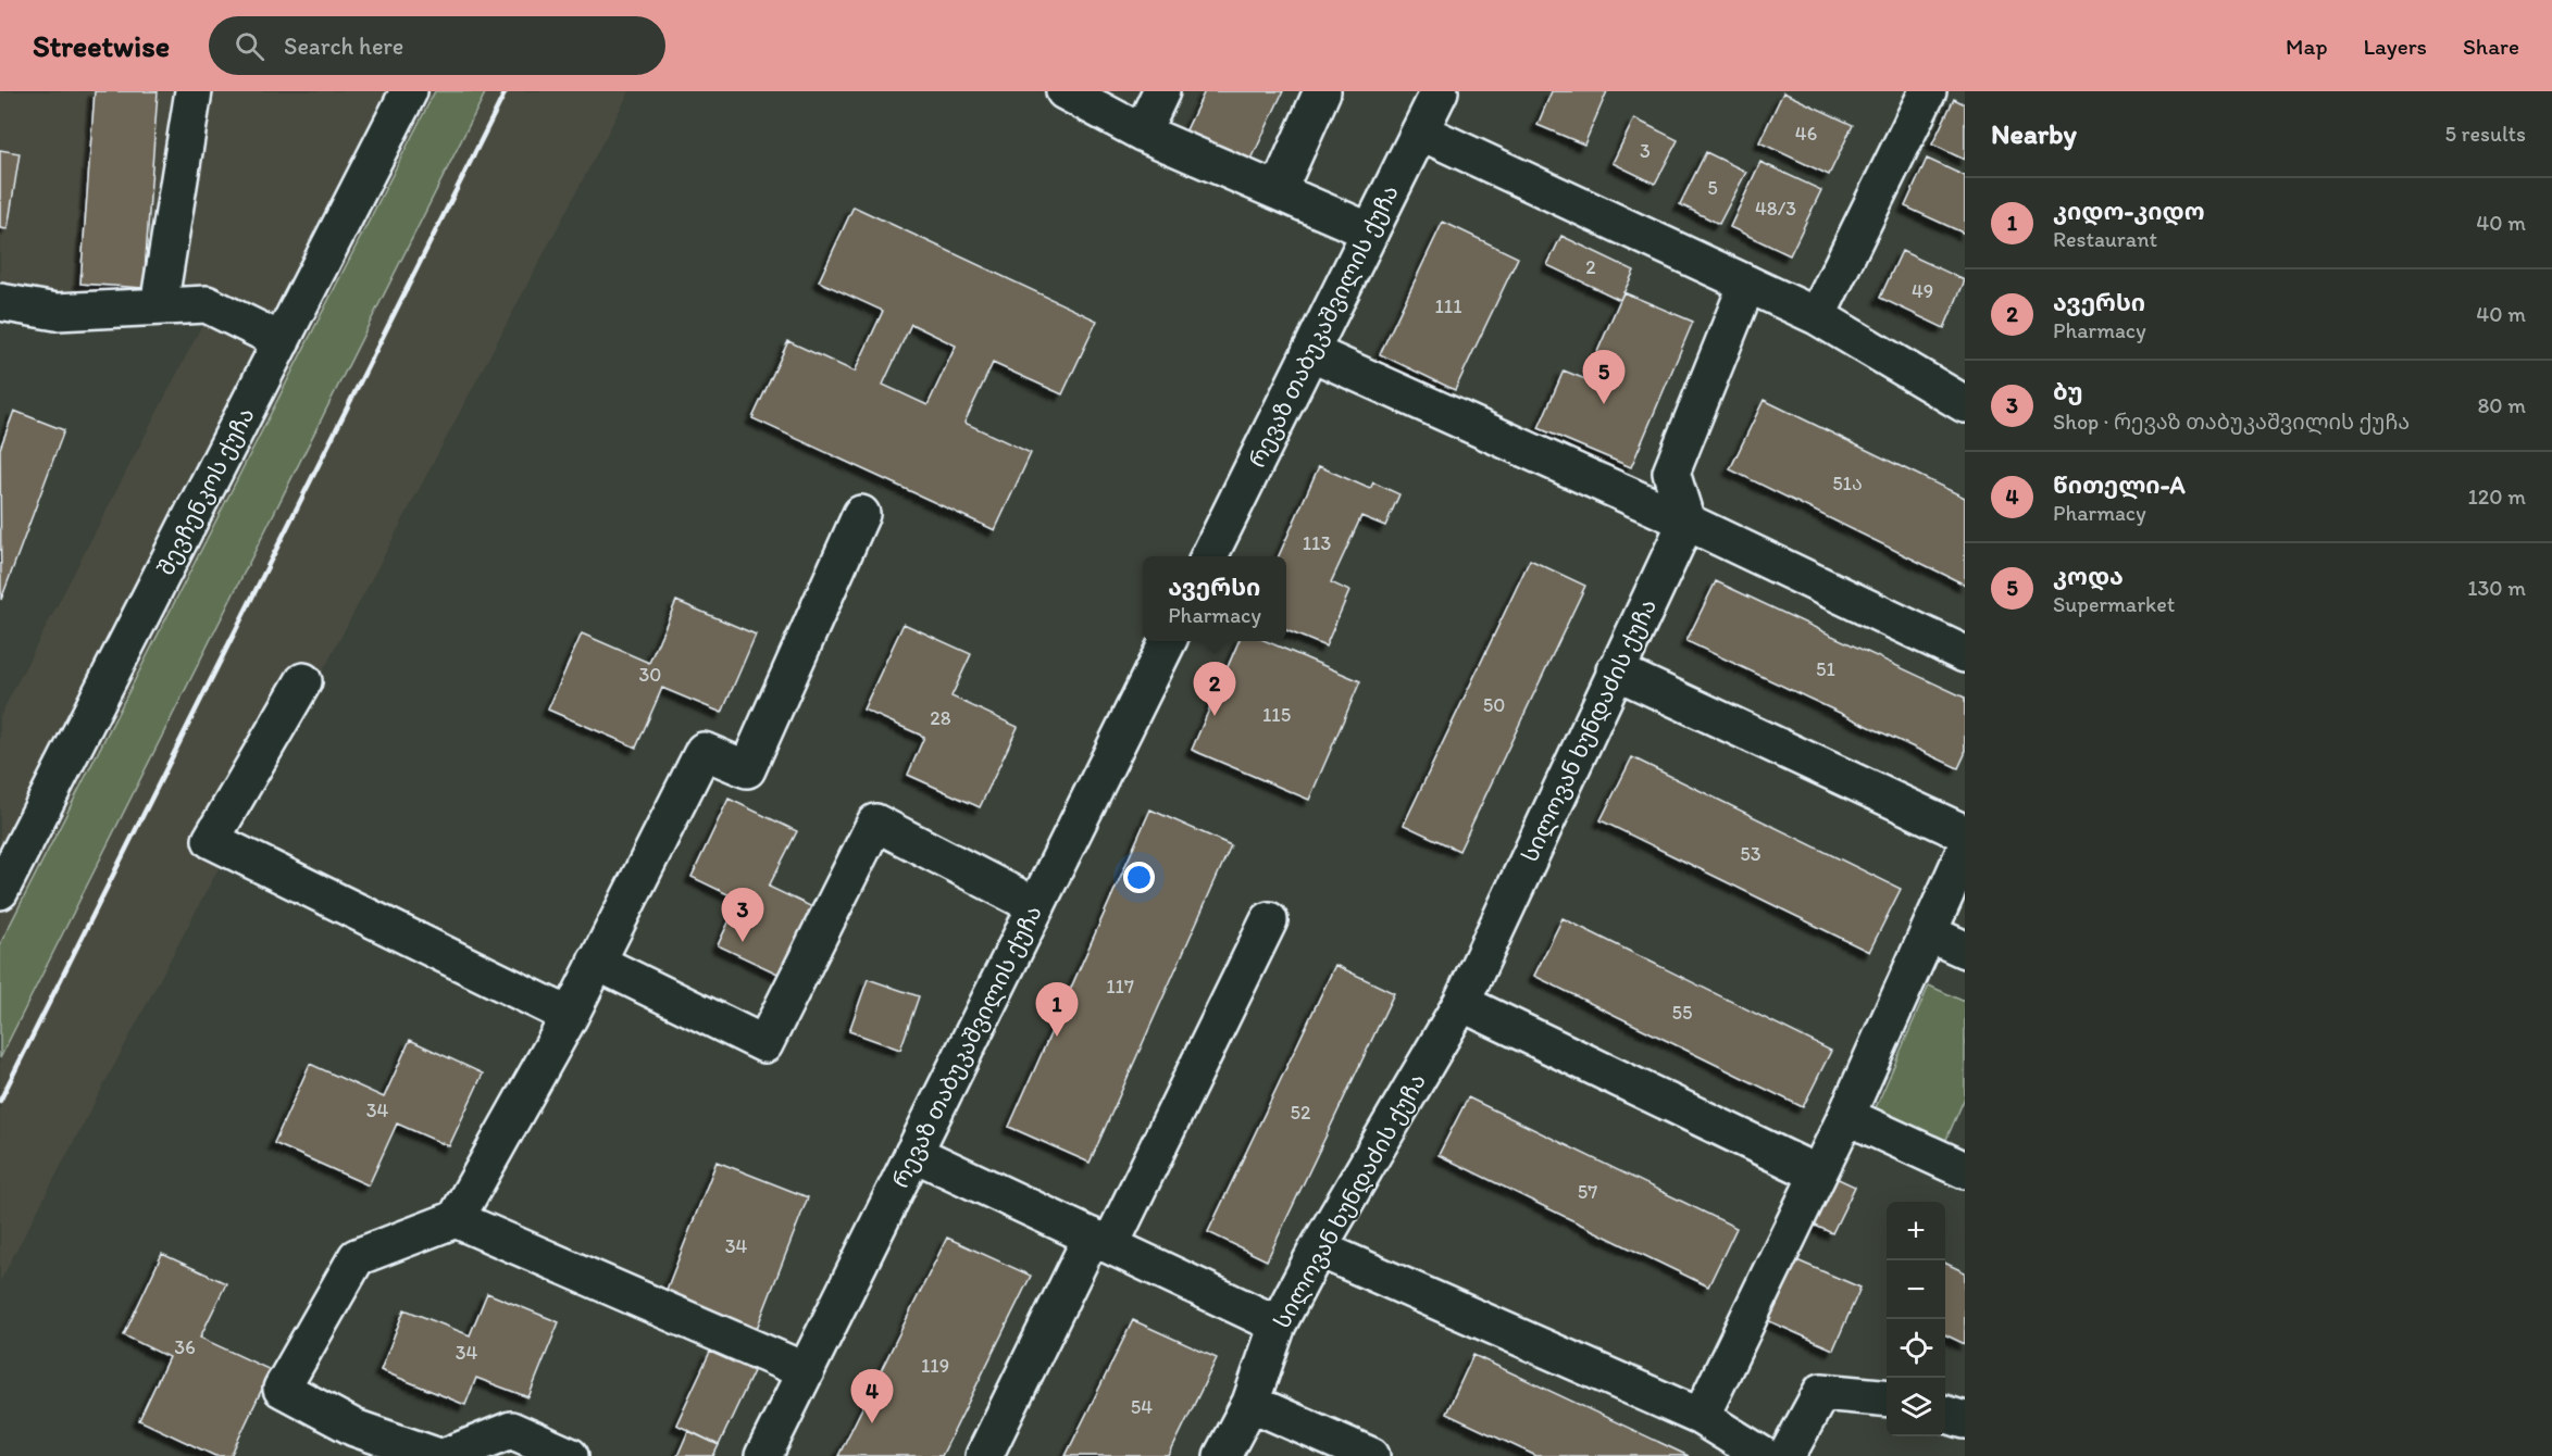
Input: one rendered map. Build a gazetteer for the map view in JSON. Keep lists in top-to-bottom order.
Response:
{
  "streets": {
    "street": ["რევაზ თაბუკაშვილის ქუჩა", "შევჩენკოს ქუჩა", "სილოვან ხუნდაძის ქუჩა"]
  },
  "house_numbers": [
    "46",
    "3",
    "5",
    "48/3",
    "2",
    "49",
    "111",
    "51ა",
    "113",
    "51",
    "30",
    "50",
    "115",
    "28",
    "53",
    "117",
    "55",
    "34",
    "52",
    "57",
    "34",
    "36",
    "34",
    "119",
    "54"
  ],
  "page": {
    "header": "Streetwise",
    "search": "Search here",
    "nav": ["Map", "Layers", "Share"],
    "heading": ["Nearby", "5 results"],
    "list": [
      {
        "mark": "1",
        "name": "კიდო-კიდო",
        "note": "Restaurant",
        "value": "40 m"
      },
      {
        "mark": "2",
        "name": "ავერსი",
        "note": "Pharmacy",
        "value": "40 m"
      },
      {
        "mark": "3",
        "name": "ბუ",
        "note": "Shop · რევაზ თაბუკაშვილის ქუჩა",
        "value": "80 m"
      },
      {
        "mark": "4",
        "name": "წითელი-A",
        "note": "Pharmacy",
        "value": "120 m"
      },
      {
        "mark": "5",
        "name": "კოდა",
        "note": "Supermarket",
        "value": "130 m"
      }
    ],
    "pins": [
      "5",
      "2",
      "3",
      "1",
      "4"
    ],
    "popup": ["ავერსი", "Pharmacy"],
    "map_buttons": ["+", "−"]
  }
}
